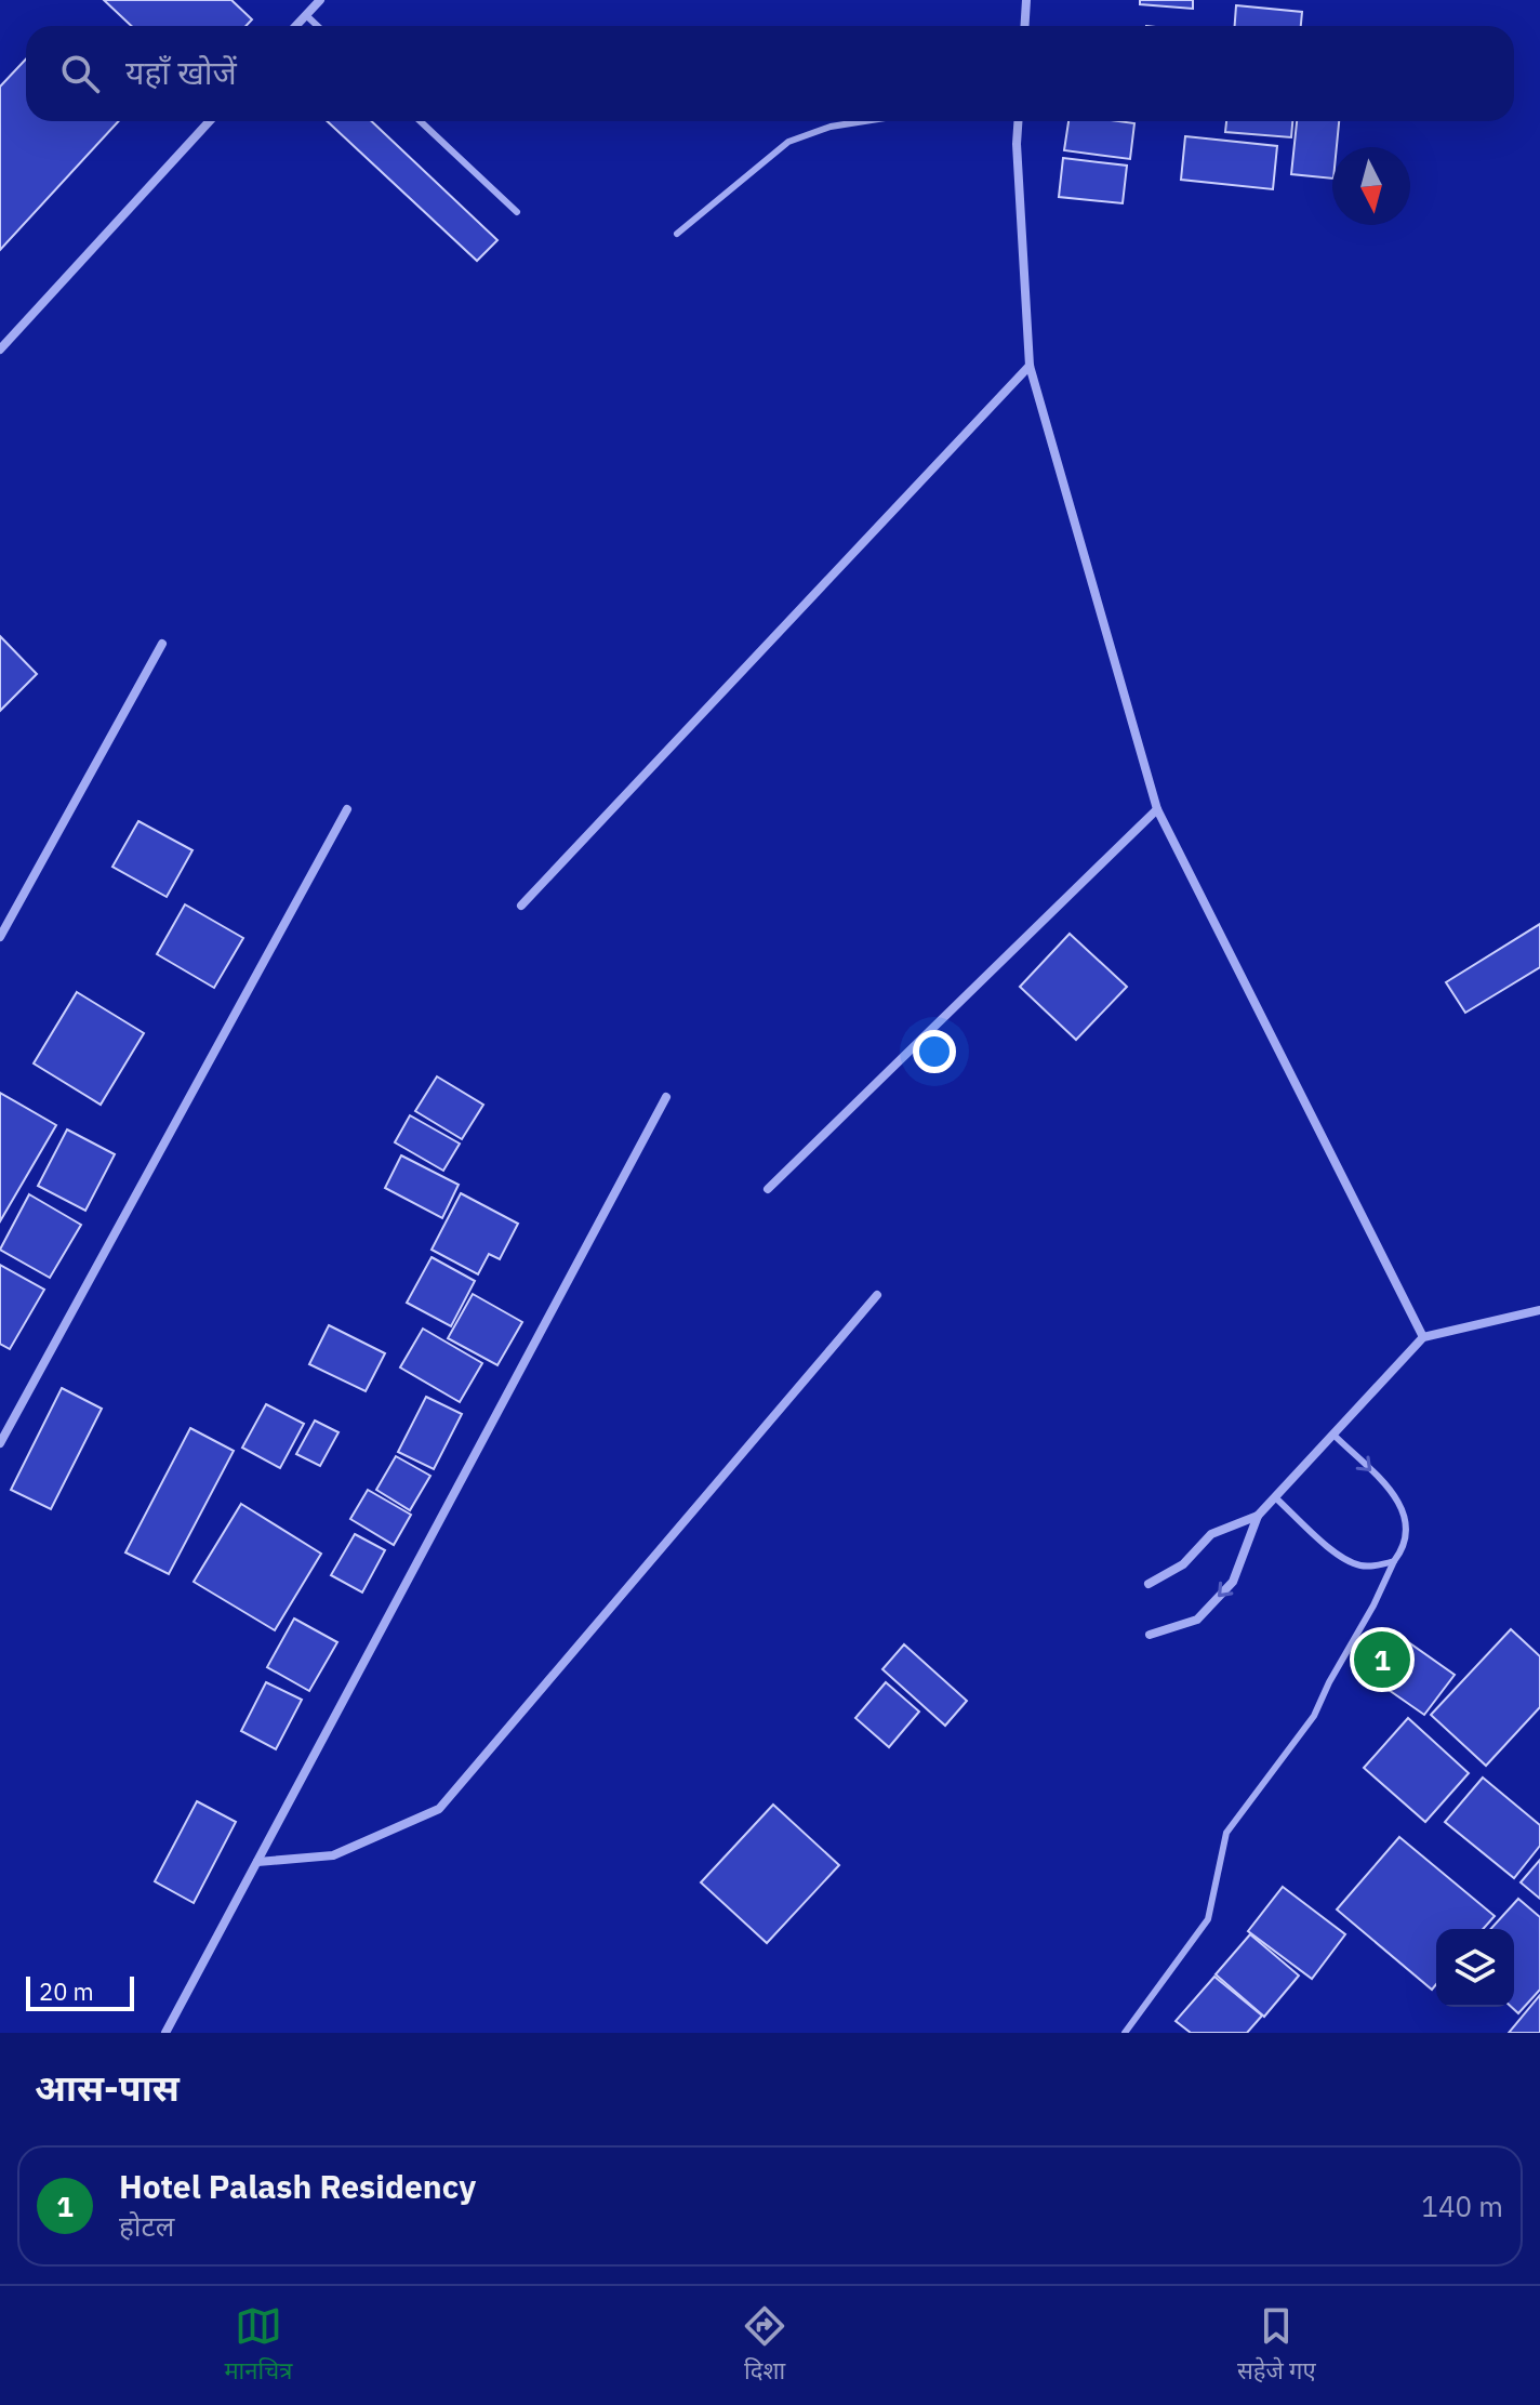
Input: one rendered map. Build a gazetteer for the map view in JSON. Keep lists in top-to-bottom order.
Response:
{
  "scale_bar": "20 m",
  "north": "bottom",
  "page": {
    "search": "यहाँ खोजें",
    "pins": "1",
    "scale": "20 m",
    "heading": "आस-पास",
    "list": [
      {
        "mark": "1",
        "name": "Hotel Palash Residency",
        "note": "होटल",
        "value": "140 m"
      }
    ],
    "nav": ["मानचित्र", "दिशा", "सहेजे गए"]
  }
}
